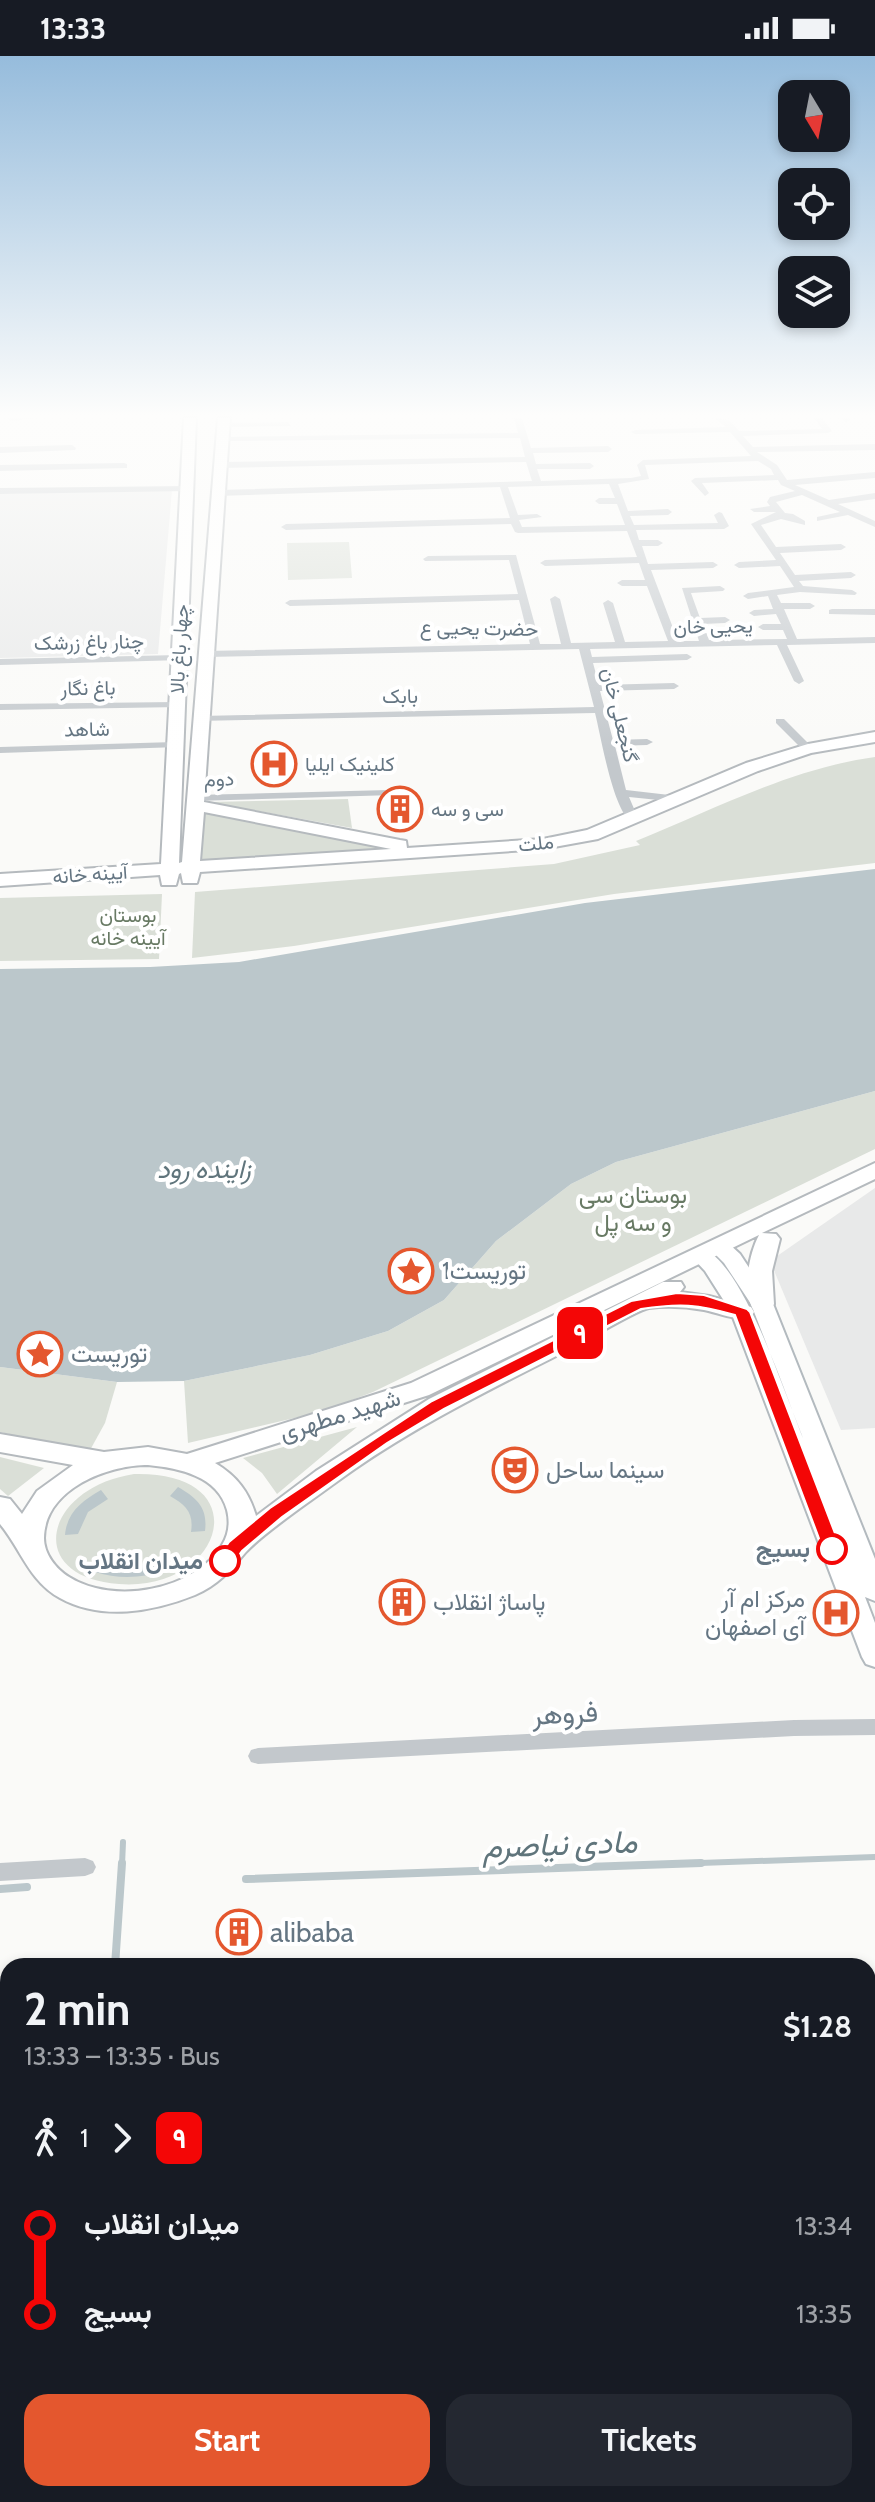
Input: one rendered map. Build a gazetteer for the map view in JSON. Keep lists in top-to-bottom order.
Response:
{
  "streets": {
    "main road": [
      "چهار باغ بالا",
      "ملت",
      "آیینه خانه",
      "شهید مطهری"
    ],
    "street": [
      "یحیی خان",
      "حضرت یحیی ع",
      "چنار باغ زرشک",
      "باغ نگار",
      "بابک",
      "گنجعلی خان",
      "شاهد",
      "دوم",
      "فروهر"
    ]
  },
  "crossings": [
    ["یحیی خان", "حضرت یحیی ع"],
    ["یحیی خان", "گنجعلی خان"],
    ["حضرت یحیی ع", "چهار باغ بالا"],
    ["چنار باغ زرشک", "چهار باغ بالا"],
    ["چهار باغ بالا", "باغ نگار"],
    ["چهار باغ بالا", "بابک"],
    ["چهار باغ بالا", "شاهد"],
    ["چهار باغ بالا", "دوم"],
    ["چهار باغ بالا", "ملت"],
    ["چهار باغ بالا", "آیینه خانه"],
    ["بابک", "گنجعلی خان"],
    ["گنجعلی خان", "ملت"],
    ["ملت", "آیینه خانه"]
  ],
  "water": ["زاینده رود", "مادی نیاصرم"],
  "parks": ["بوستان آیینه خانه", "بوستان سی و سه پل"],
  "places": {
    "hospital": ["کلینیک ایلیا", "مرکز ام آر آی اصفهان"],
    "building": ["سی و سه", "پاساژ انقلاب", "alibaba"],
    "place": ["توریست1", "توریست"],
    "theatre": ["سینما ساحل"],
    "other": ["بسیج", "میدان انقلاب"]
  },
  "lines": ["bus line ۹"],
  "north": "bottom",
  "page": {
    "status": "13:33",
    "on_map": "۹",
    "heading": ["2 min", "13:33 – 13:35 · Bus", "$1.28"],
    "legs": ["1", "۹"],
    "list": [
      {
        "name": "میدان انقلاب",
        "value": "13:34"
      },
      {
        "name": "بسیج",
        "value": "13:35"
      }
    ],
    "buttons": ["Start", "Tickets"]
  }
}
